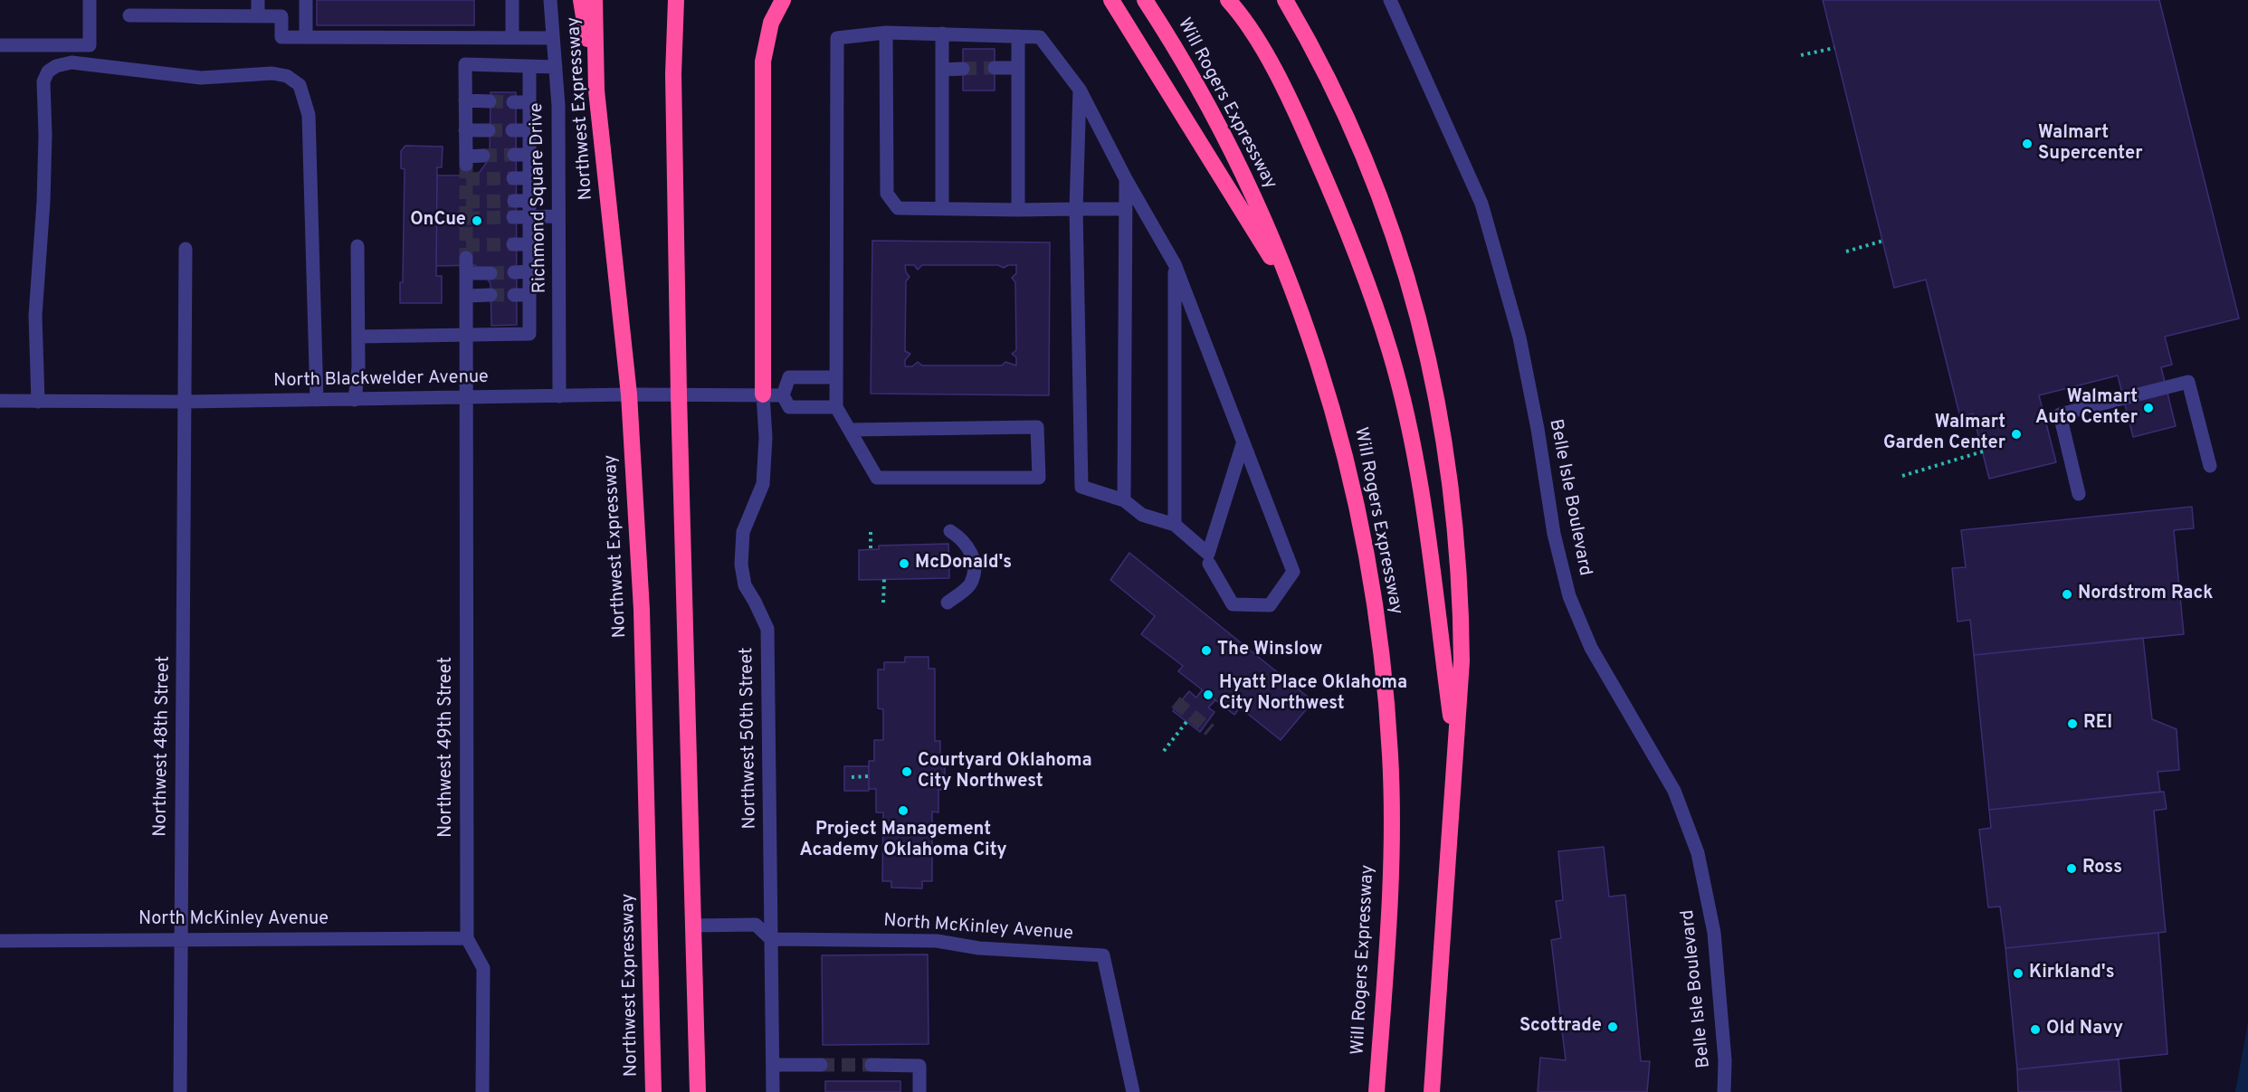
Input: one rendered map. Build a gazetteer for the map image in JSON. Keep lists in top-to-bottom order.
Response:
{
  "streets": {
    "highway": ["Will Rogers Expressway", "Northwest Expressway"],
    "street": [
      "Richmond Square Drive",
      "North Blackwelder Avenue",
      "Belle Isle Boulevard",
      "Northwest 50th Street",
      "Northwest 48th Street",
      "Northwest 49th Street",
      "North McKinley Avenue"
    ]
  },
  "crossings": [
    ["Northwest Expressway", "North Blackwelder Avenue"],
    ["Richmond Square Drive", "North Blackwelder Avenue"],
    ["North Blackwelder Avenue", "Northwest 50th Street"],
    ["North Blackwelder Avenue", "Northwest 48th Street"],
    ["North Blackwelder Avenue", "Northwest 49th Street"],
    ["Northwest 50th Street", "North McKinley Avenue"],
    ["Northwest 48th Street", "North McKinley Avenue"],
    ["Northwest 49th Street", "North McKinley Avenue"]
  ],
  "places": [
    "Walmart Supercenter",
    "OnCue",
    "Walmart Auto Center",
    "Walmart Garden Center",
    "McDonald's",
    "Nordstrom Rack",
    "The Winslow",
    "Hyatt Place Oklahoma City Northwest",
    "REI",
    "Courtyard Oklahoma City Northwest",
    "Project Management Academy Oklahoma City",
    "Ross",
    "Kirkland's",
    "Scottrade",
    "Old Navy"
  ]
}
